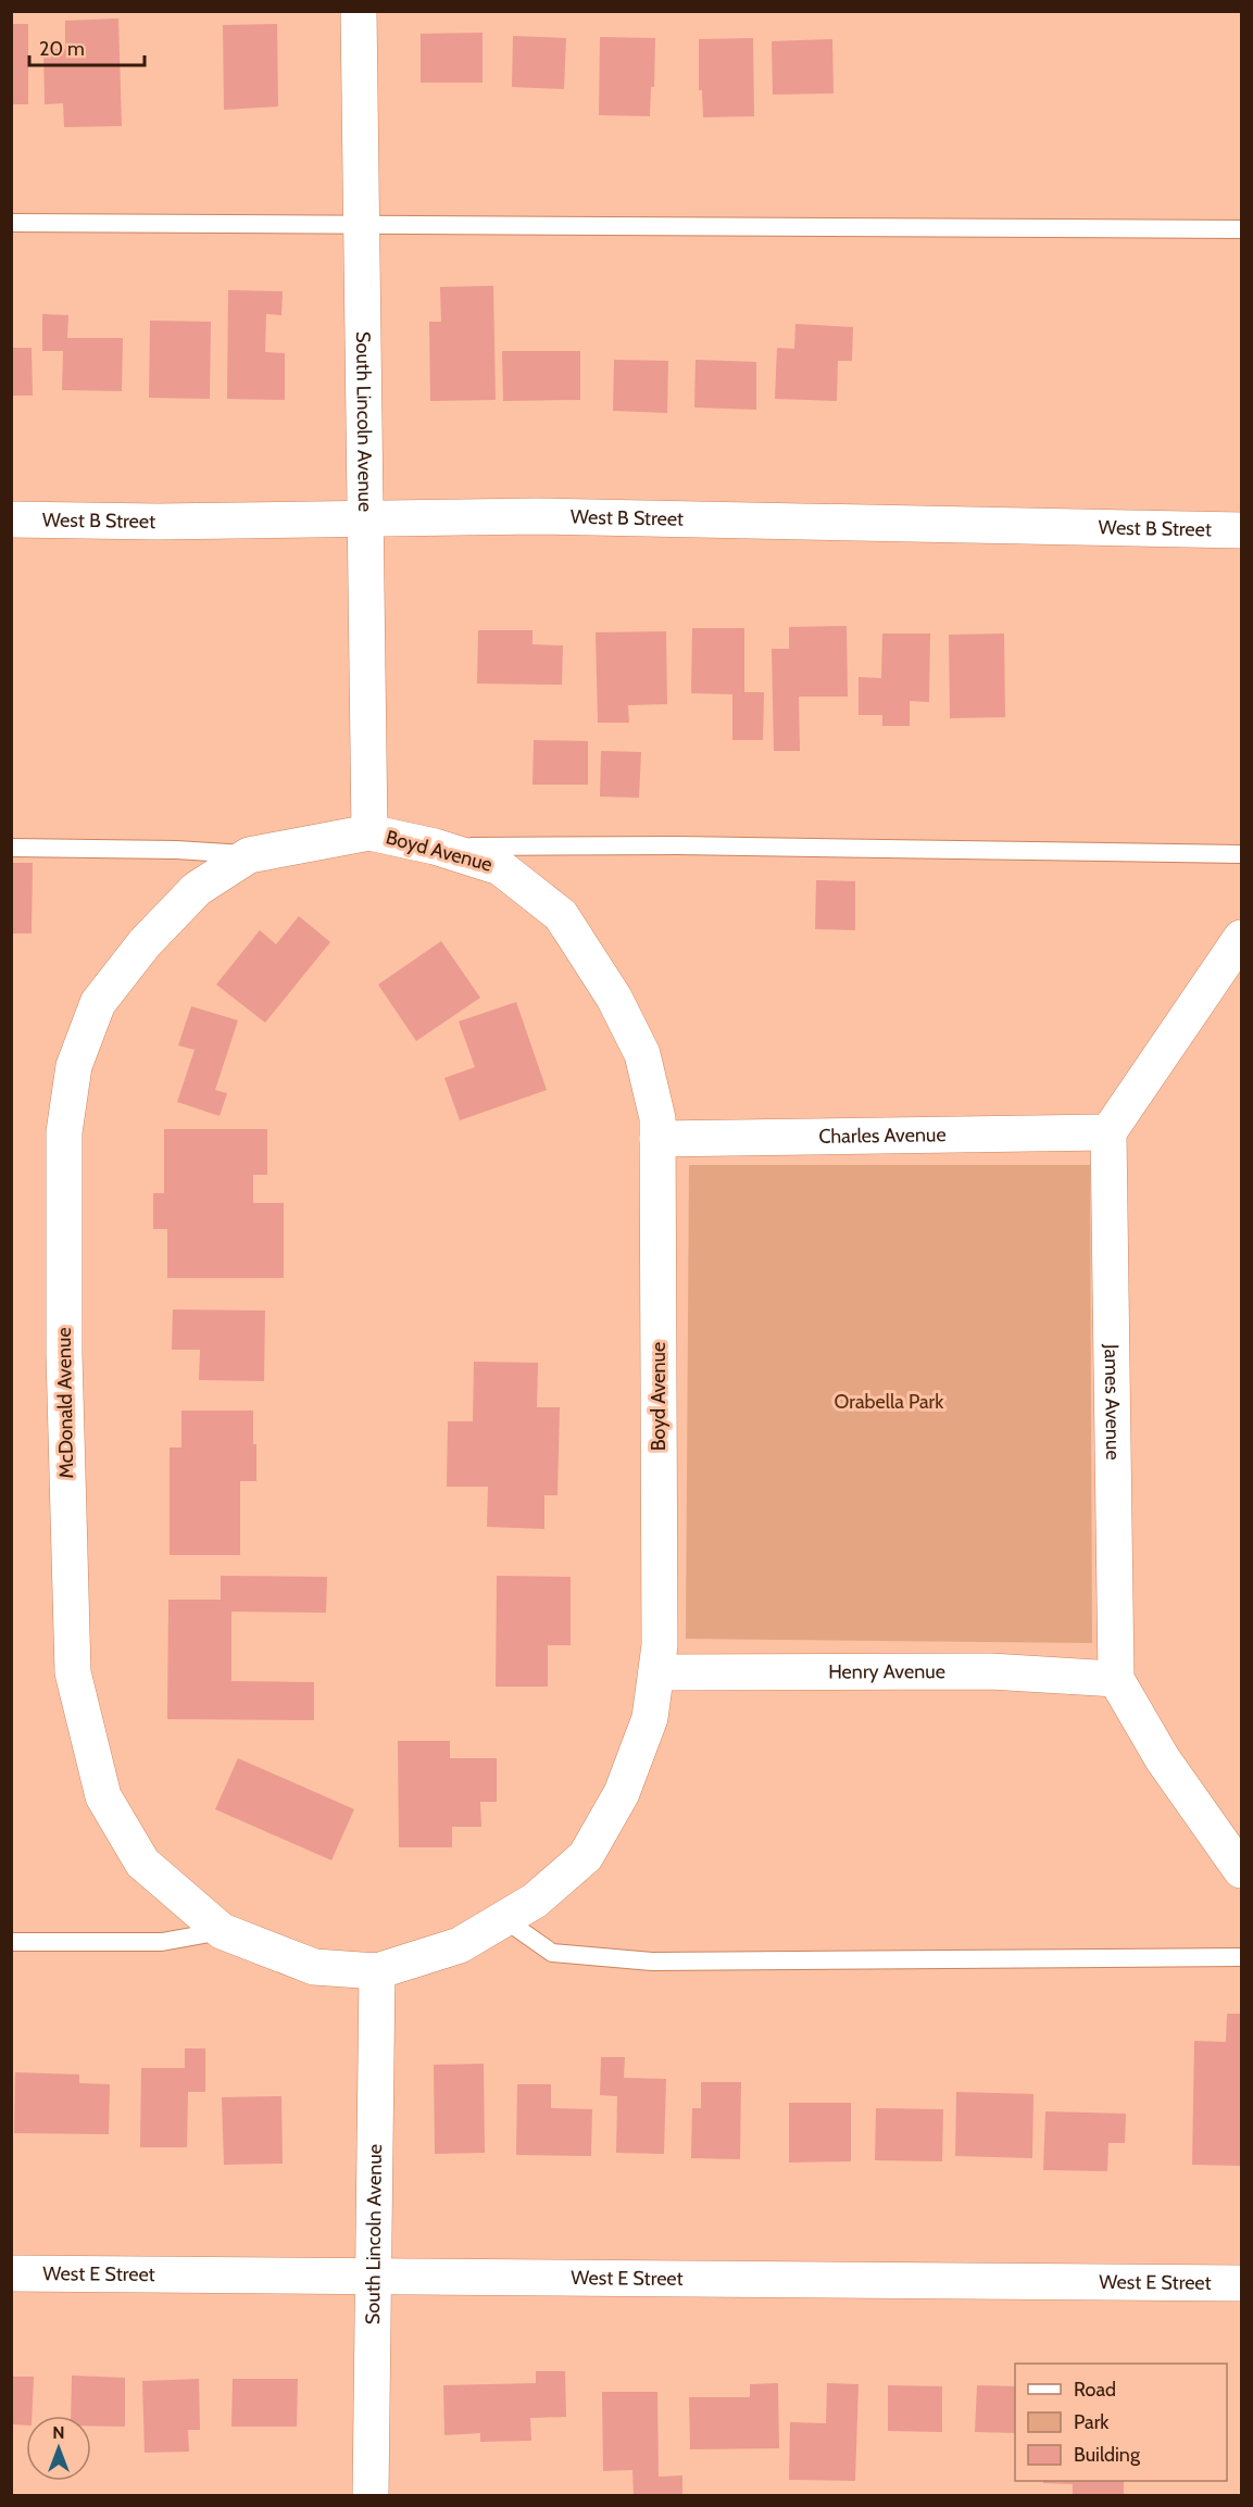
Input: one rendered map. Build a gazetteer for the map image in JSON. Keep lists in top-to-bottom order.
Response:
{
  "streets": {
    "street": [
      "South Lincoln Avenue",
      "West B Street",
      "Boyd Avenue",
      "Charles Avenue",
      "James Avenue",
      "McDonald Avenue",
      "Henry Avenue",
      "West E Street"
    ]
  },
  "crossings": [
    ["South Lincoln Avenue", "West B Street"],
    ["South Lincoln Avenue", "Boyd Avenue"],
    ["South Lincoln Avenue", "McDonald Avenue"],
    ["South Lincoln Avenue", "West E Street"],
    ["Boyd Avenue", "Charles Avenue"],
    ["Boyd Avenue", "McDonald Avenue"],
    ["Boyd Avenue", "Henry Avenue"],
    ["Charles Avenue", "James Avenue"],
    ["James Avenue", "Henry Avenue"]
  ],
  "parks": ["Orabella Park"],
  "legend": ["Road", "Park", "Building"],
  "scale_bar": "20 m",
  "north": "top"
}
